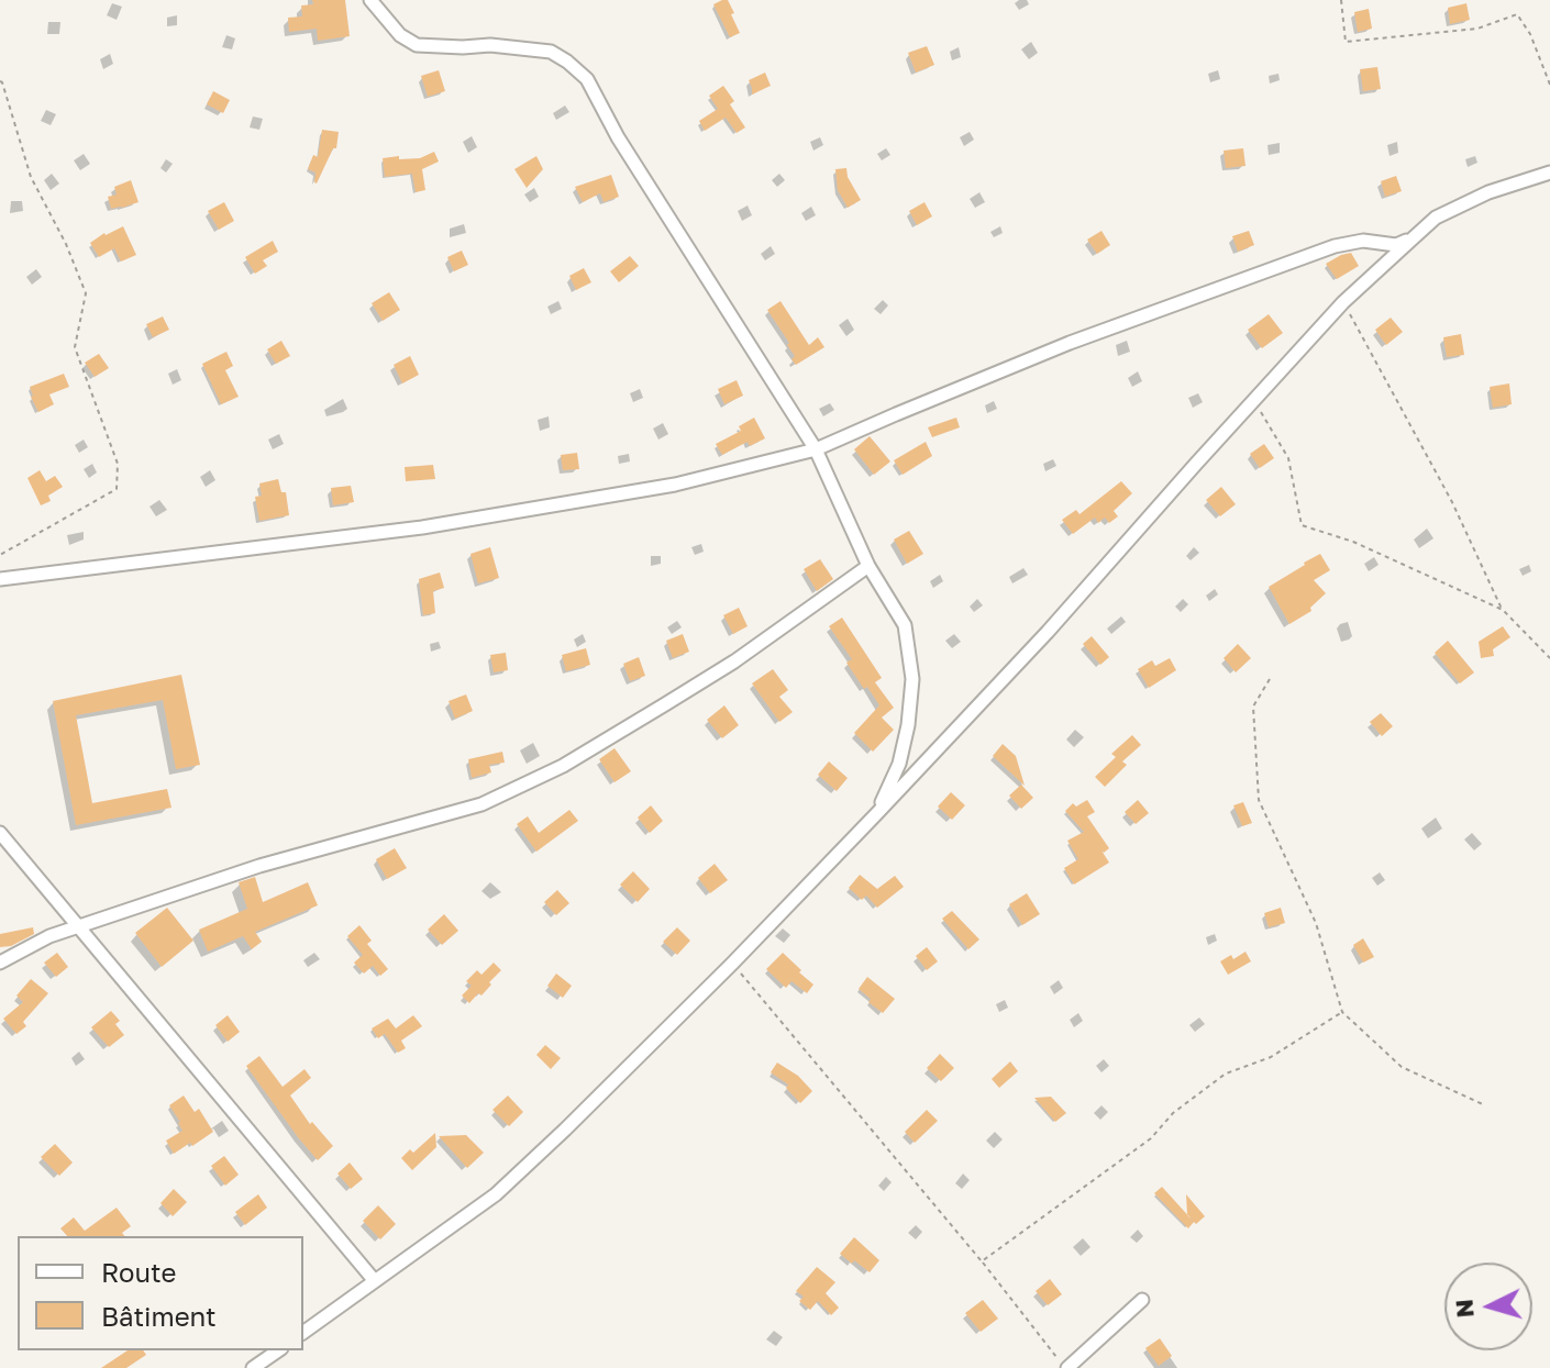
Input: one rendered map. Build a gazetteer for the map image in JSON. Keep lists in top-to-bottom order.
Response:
{
  "legend": ["Route", "Bâtiment"],
  "north": "left"
}
